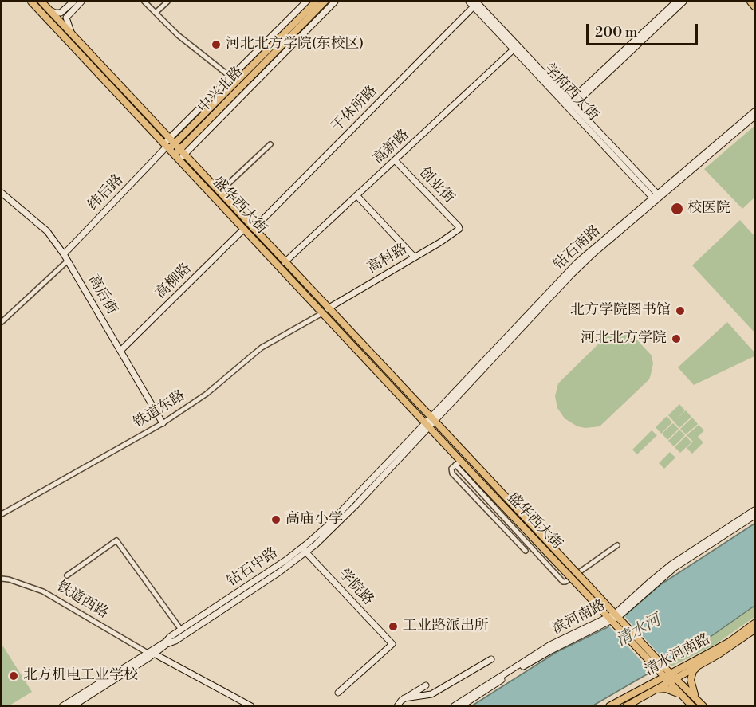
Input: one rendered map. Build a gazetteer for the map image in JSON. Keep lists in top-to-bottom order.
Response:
{
  "streets": {
    "main road": ["中兴北路", "盛华西大街", "清水河南路"],
    "street": [
      "学府西大街",
      "干休所路",
      "高新路",
      "创业街",
      "纬后路",
      "钻石南路",
      "高科路",
      "高柳路",
      "高后街",
      "铁道东路",
      "钻石中路",
      "学院路",
      "铁道西路",
      "滨河南路"
    ]
  },
  "crossings": [
    ["中兴北路", "纬后路"],
    ["中兴北路", "盛华西大街"],
    ["学府西大街", "干休所路"],
    ["学府西大街", "高新路"],
    ["学府西大街", "钻石南路"],
    ["干休所路", "盛华西大街"],
    ["高新路", "创业街"],
    ["高新路", "盛华西大街"],
    ["创业街", "高科路"],
    ["纬后路", "盛华西大街"],
    ["纬后路", "高后街"],
    ["盛华西大街", "钻石南路"],
    ["盛华西大街", "高科路"],
    ["盛华西大街", "高柳路"],
    ["盛华西大街", "铁道东路"],
    ["盛华西大街", "钻石中路"],
    ["钻石南路", "钻石中路"],
    ["高柳路", "高后街"],
    ["高后街", "铁道东路"],
    ["钻石中路", "学院路"],
    ["钻石中路", "铁道西路"]
  ],
  "water": ["清水河"],
  "places": [
    "河北北方学院(东校区)",
    "校医院",
    "北方学院图书馆",
    "河北北方学院",
    "高庙小学",
    "工业路派出所",
    "北方机电工业学校"
  ],
  "scale_bar": "200 m"
}
